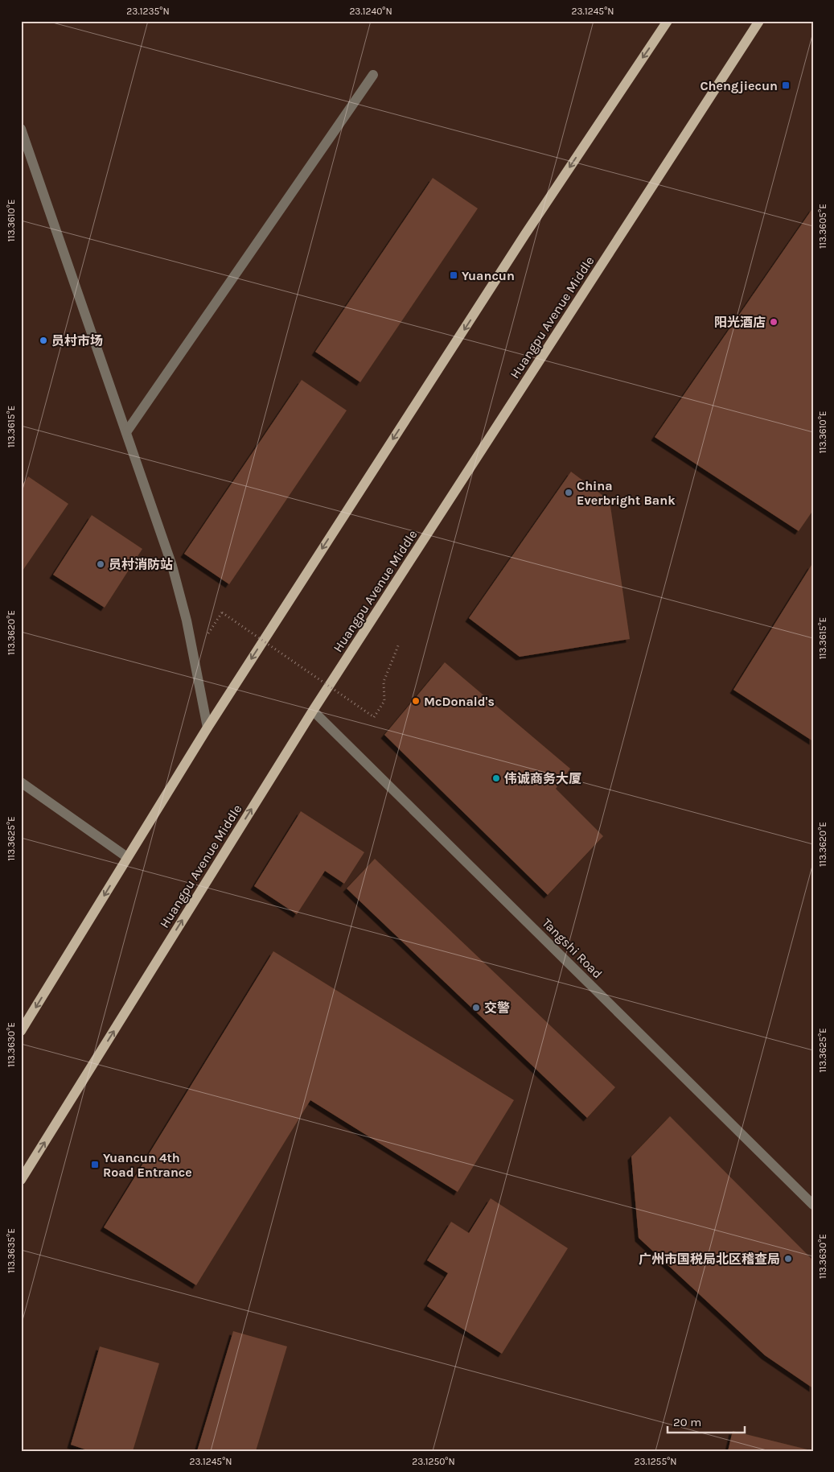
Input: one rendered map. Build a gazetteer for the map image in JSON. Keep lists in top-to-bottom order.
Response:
{
  "streets": {
    "main road": ["Huangpu Avenue Middle"],
    "street": ["Tangshi Road"]
  },
  "crossings": [
    ["Huangpu Avenue Middle", "Tangshi Road"]
  ],
  "places": {
    "transit": ["Chengjiecun", "Yuancun", "Yuancun 4th Road Entrance"],
    "other": [
      "阳光酒店",
      "员村市场",
      "China Everbright Bank",
      "员村消防站",
      "McDonald's",
      "伟诚商务大厦",
      "交警",
      "广州市国税局北区稽查局"
    ]
  },
  "scale_bar": "20 m",
  "coordinates": [
    "23.1235°N",
    "23.1240°N",
    "23.1245°N",
    "113.3610°E",
    "113.3605°E",
    "113.3615°E",
    "113.3620°E",
    "113.3625°E",
    "113.3630°E",
    "113.3635°E",
    "23.1250°N",
    "23.1255°N"
  ]
}
